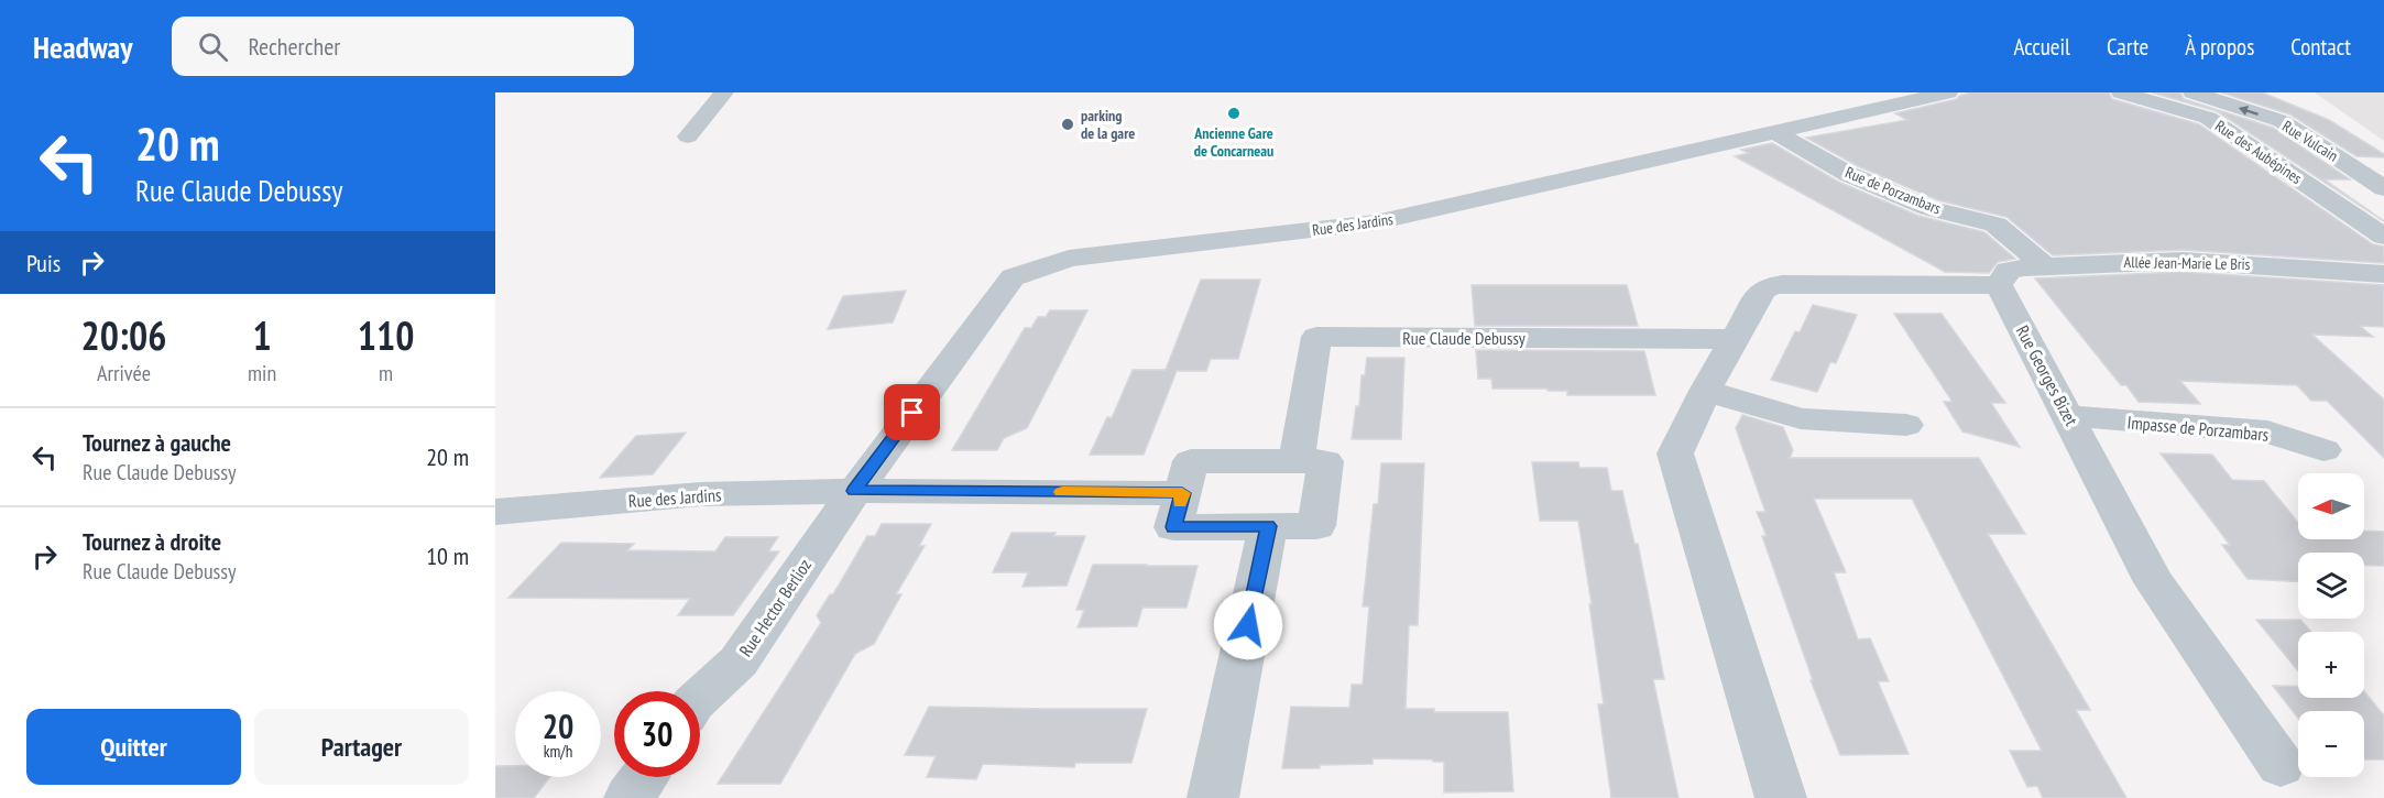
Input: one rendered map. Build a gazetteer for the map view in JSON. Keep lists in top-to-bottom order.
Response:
{
  "streets": {
    "street": [
      "Rue Vulcain",
      "Rue des Aubépines",
      "Rue de Porzambars",
      "Rue des Jardins",
      "Allée Jean-Marie Le Bris",
      "Rue Claude Debussy",
      "Rue Georges Bizet",
      "Impasse de Porzambars",
      "Rue Hector Berlioz"
    ]
  },
  "crossings": [
    ["Rue de Porzambars", "Rue des Jardins"],
    ["Rue de Porzambars", "Allée Jean-Marie Le Bris"],
    ["Rue des Jardins", "Rue Hector Berlioz"],
    ["Allée Jean-Marie Le Bris", "Rue Georges Bizet"],
    ["Rue Georges Bizet", "Impasse de Porzambars"]
  ],
  "one_way": ["Rue Vulcain"],
  "places": ["Ancienne Gare de Concarneau", "parking de la gare"],
  "north": "left",
  "page": {
    "header": "Headway",
    "search": "Rechercher",
    "nav": [
      "Accueil",
      "Carte",
      "À propos",
      "Contact"
    ],
    "turn": ["20 m", "Rue Claude Debussy"],
    "then": "Puis",
    "eta": [
      "20:06",
      "Arrivée",
      "1",
      "min",
      "110",
      "m"
    ],
    "list": [
      {
        "name": "Tournez à gauche",
        "note": "Rue Claude Debussy",
        "value": "20 m"
      },
      {
        "name": "Tournez à droite",
        "note": "Rue Claude Debussy",
        "value": "10 m"
      }
    ],
    "map_buttons": ["+", "−"],
    "speed": "20 km/h",
    "limit": "30",
    "buttons": ["Quitter", "Partager"]
  }
}
